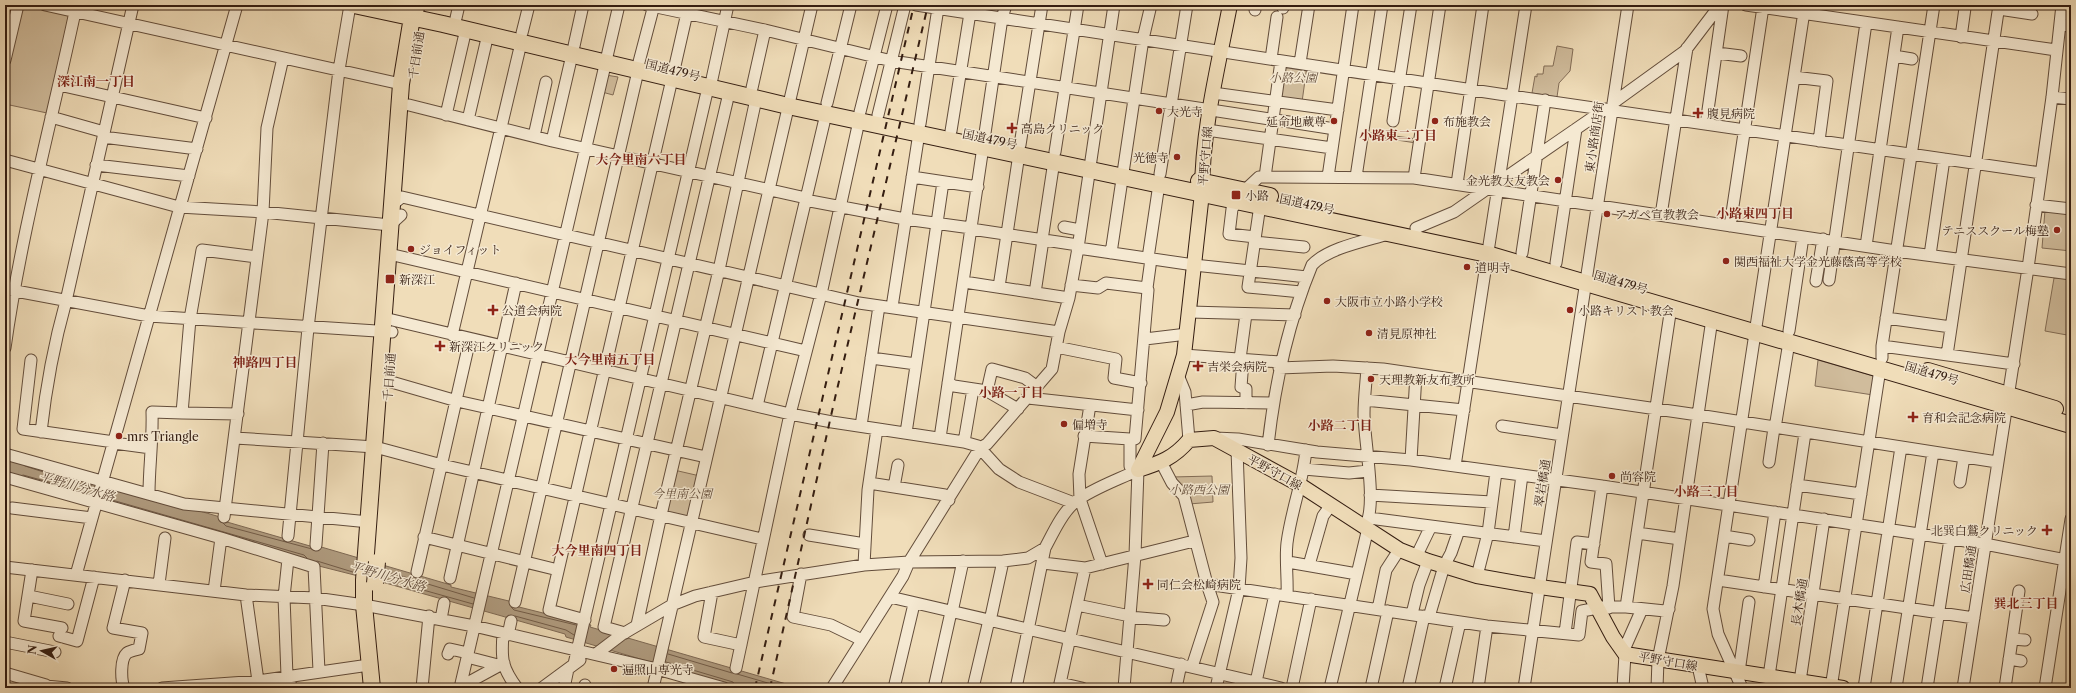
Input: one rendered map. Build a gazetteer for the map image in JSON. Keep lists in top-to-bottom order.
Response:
{
  "streets": {
    "highway": ["千日前通", "国道479号"],
    "main road": ["平野守口線"],
    "street": [
      "東小路商店街",
      "翠岩橋通",
      "広田橋通",
      "長木橋通"
    ]
  },
  "crossings": [
    ["千日前通", "国道479号"],
    ["国道479号", "東小路商店街"],
    ["国道479号", "平野守口線"],
    ["国道479号", "翠岩橋通"],
    ["国道479号", "広田橋通"],
    ["東小路商店街", "翠岩橋通"],
    ["平野守口線", "翠岩橋通"],
    ["平野守口線", "長木橋通"]
  ],
  "districts": [
    "深江南一丁目",
    "小路東二丁目",
    "大今里南六丁目",
    "小路東四丁目",
    "大今里南五丁目",
    "神路四丁目",
    "小路一丁目",
    "小路二丁目",
    "小路三丁目",
    "大今里南四丁目",
    "巽北三丁目"
  ],
  "water": ["平野川分水路"],
  "parks": ["小路公園", "小路西公園", "今里南公園"],
  "places": {
    "other": [
      "大光寺",
      "延命地蔵尊",
      "布施教会",
      "光徳寺",
      "金光教大友教会",
      "アガペ宣教教会",
      "テニススクール梅塾",
      "ジョイフィット",
      "関西福祉大学金光藤蔭高等学校",
      "道明寺",
      "大阪市立小路小学校",
      "小路キリスト教会",
      "清見原神社",
      "天理教新友布教所",
      "偏増寺",
      "mrs Triangle",
      "尚容院",
      "遍照山専光寺"
    ],
    "health": [
      "腹見病院",
      "高島クリニック",
      "公道会病院",
      "新深江クリニック",
      "吉栄会病院",
      "育和会記念病院",
      "北巽白鷲クリニック",
      "同仁会松崎病院"
    ],
    "transit": ["小路", "新深江"]
  },
  "north": "left"
}
